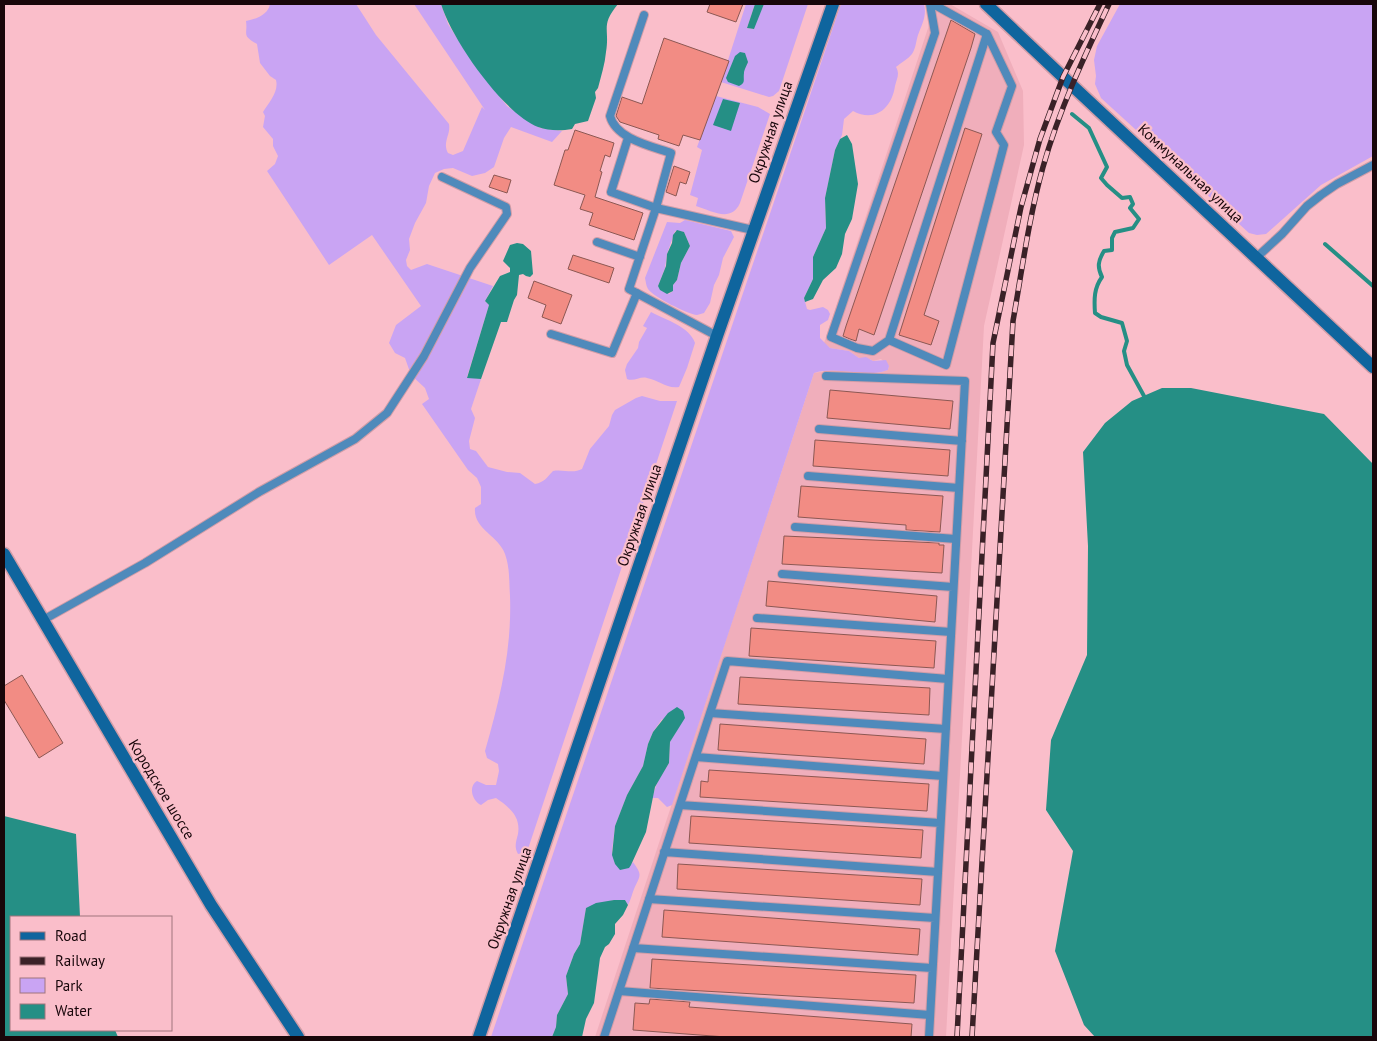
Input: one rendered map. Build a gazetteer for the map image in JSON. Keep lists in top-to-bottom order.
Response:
{
  "streets": {
    "main road": ["Окружная улица", "Коммунальная улица", "Кородское шоссе"]
  },
  "legend": [
    "Road",
    "Railway",
    "Park",
    "Water"
  ]
}
